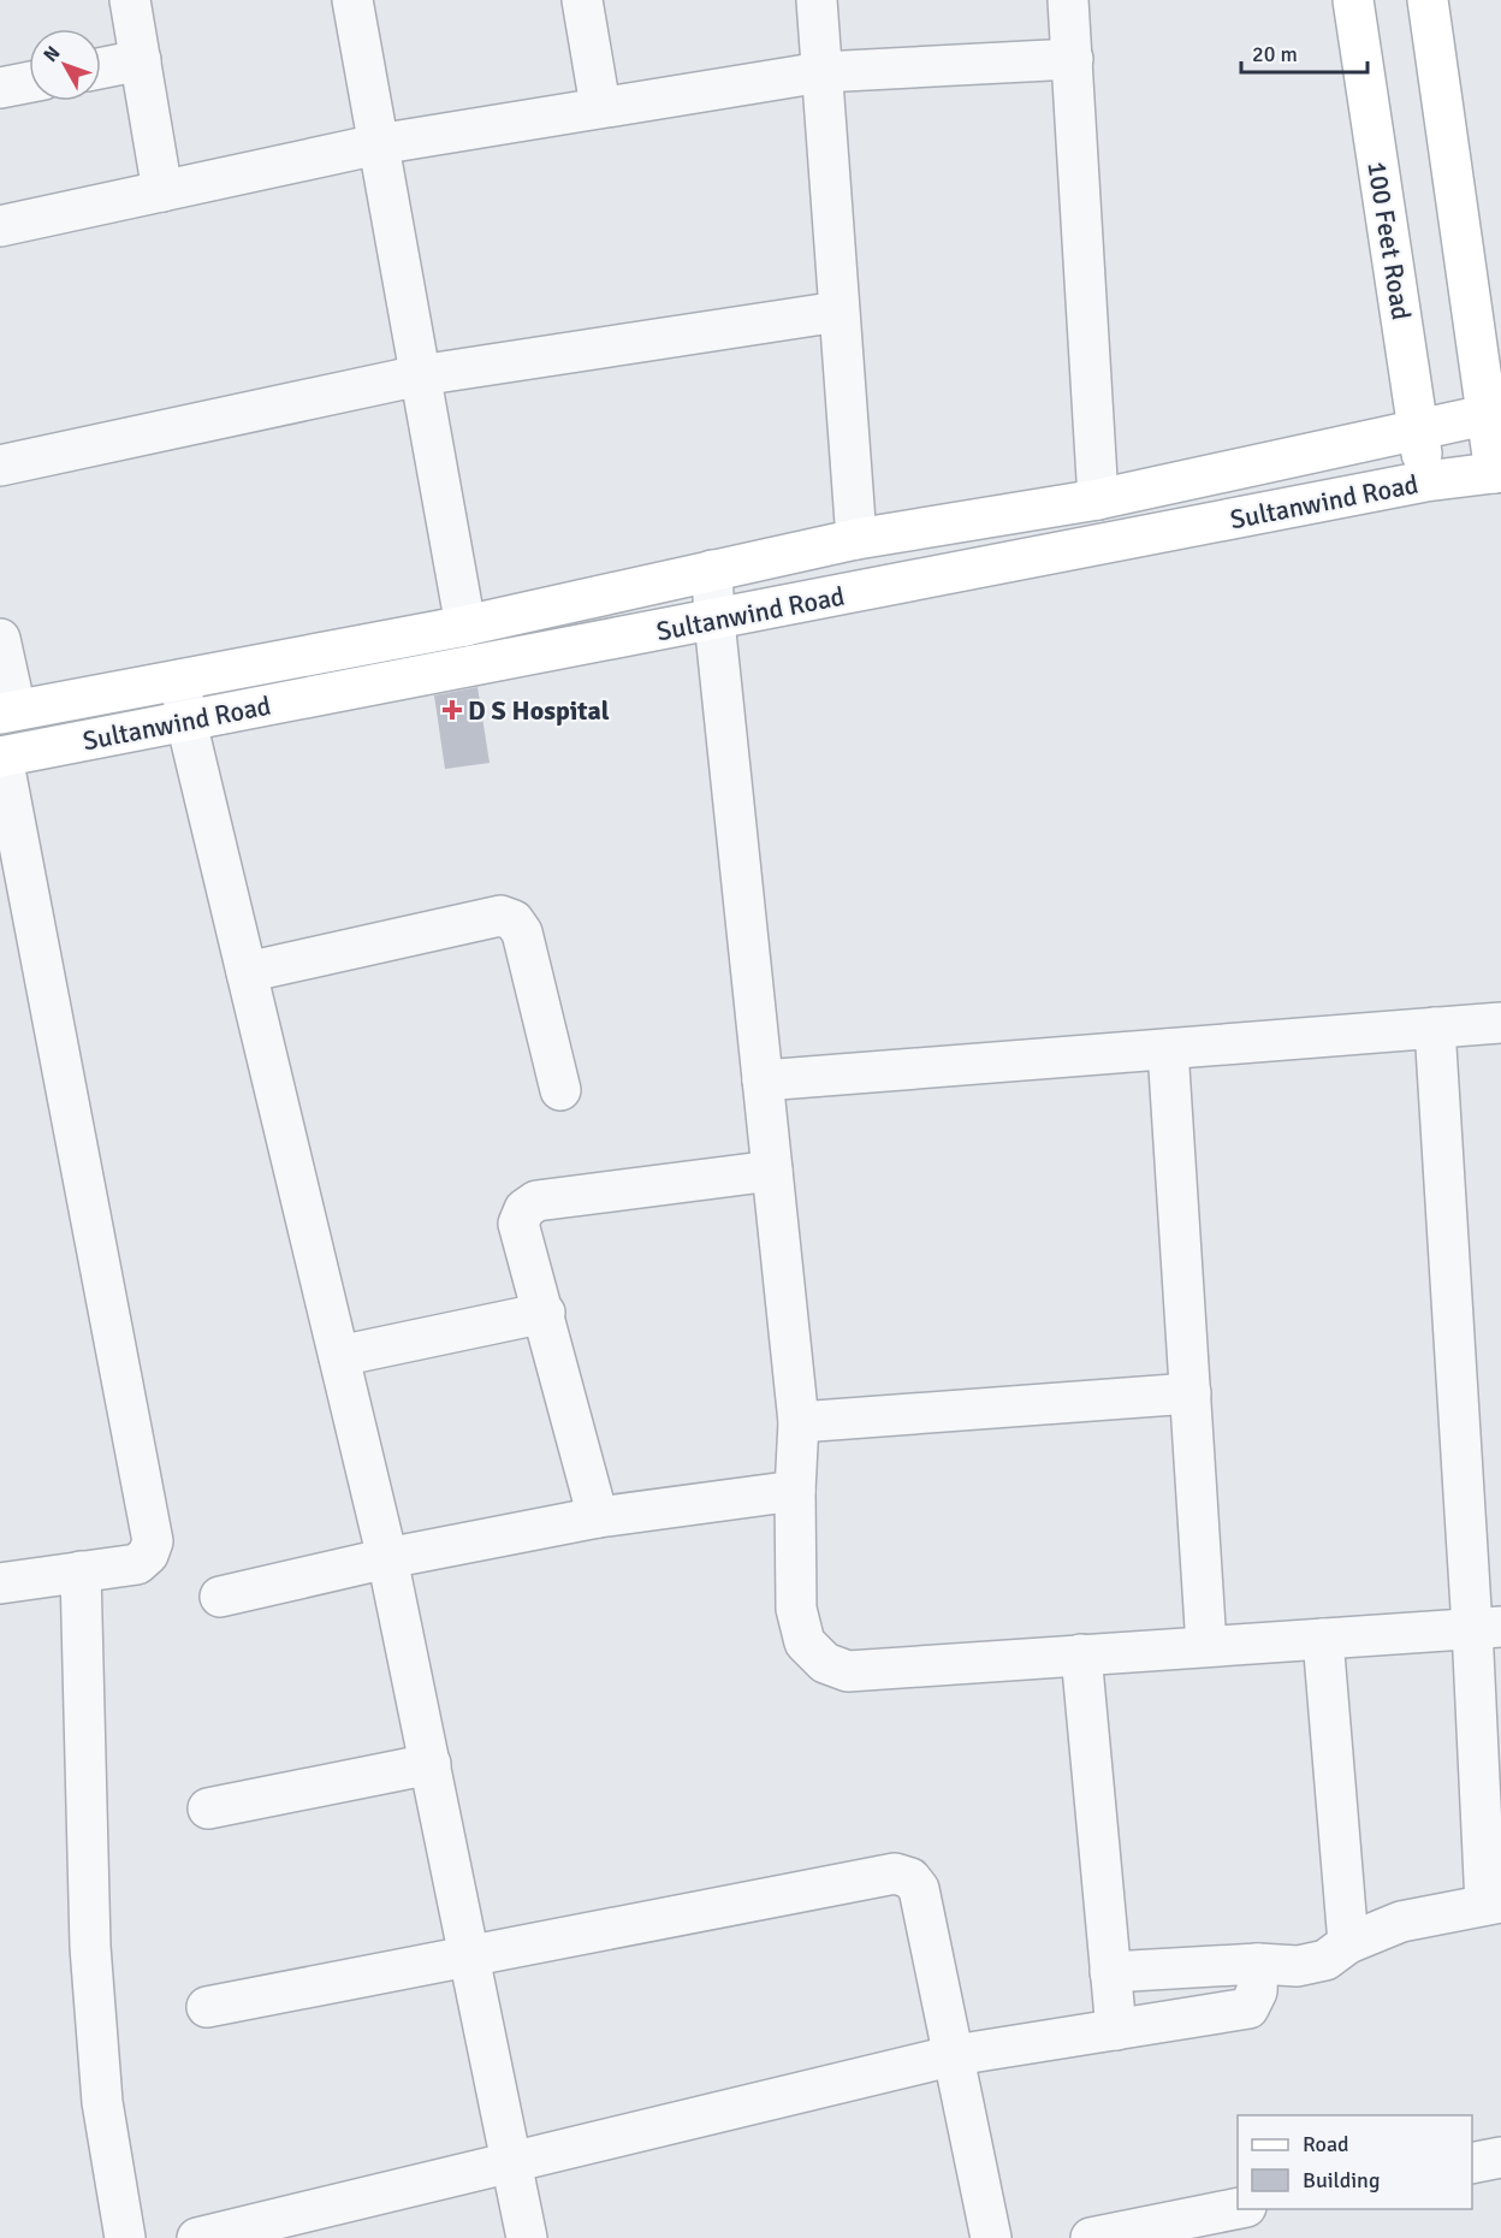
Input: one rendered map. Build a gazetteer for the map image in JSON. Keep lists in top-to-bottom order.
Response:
{
  "streets": {
    "main road": ["100 Feet Road", "Sultanwind Road"]
  },
  "crossings": [
    ["100 Feet Road", "Sultanwind Road"]
  ],
  "places": {
    "health": ["D S Hospital"]
  },
  "legend": ["Road", "Building"],
  "scale_bar": "20 m",
  "north": "top left"
}
